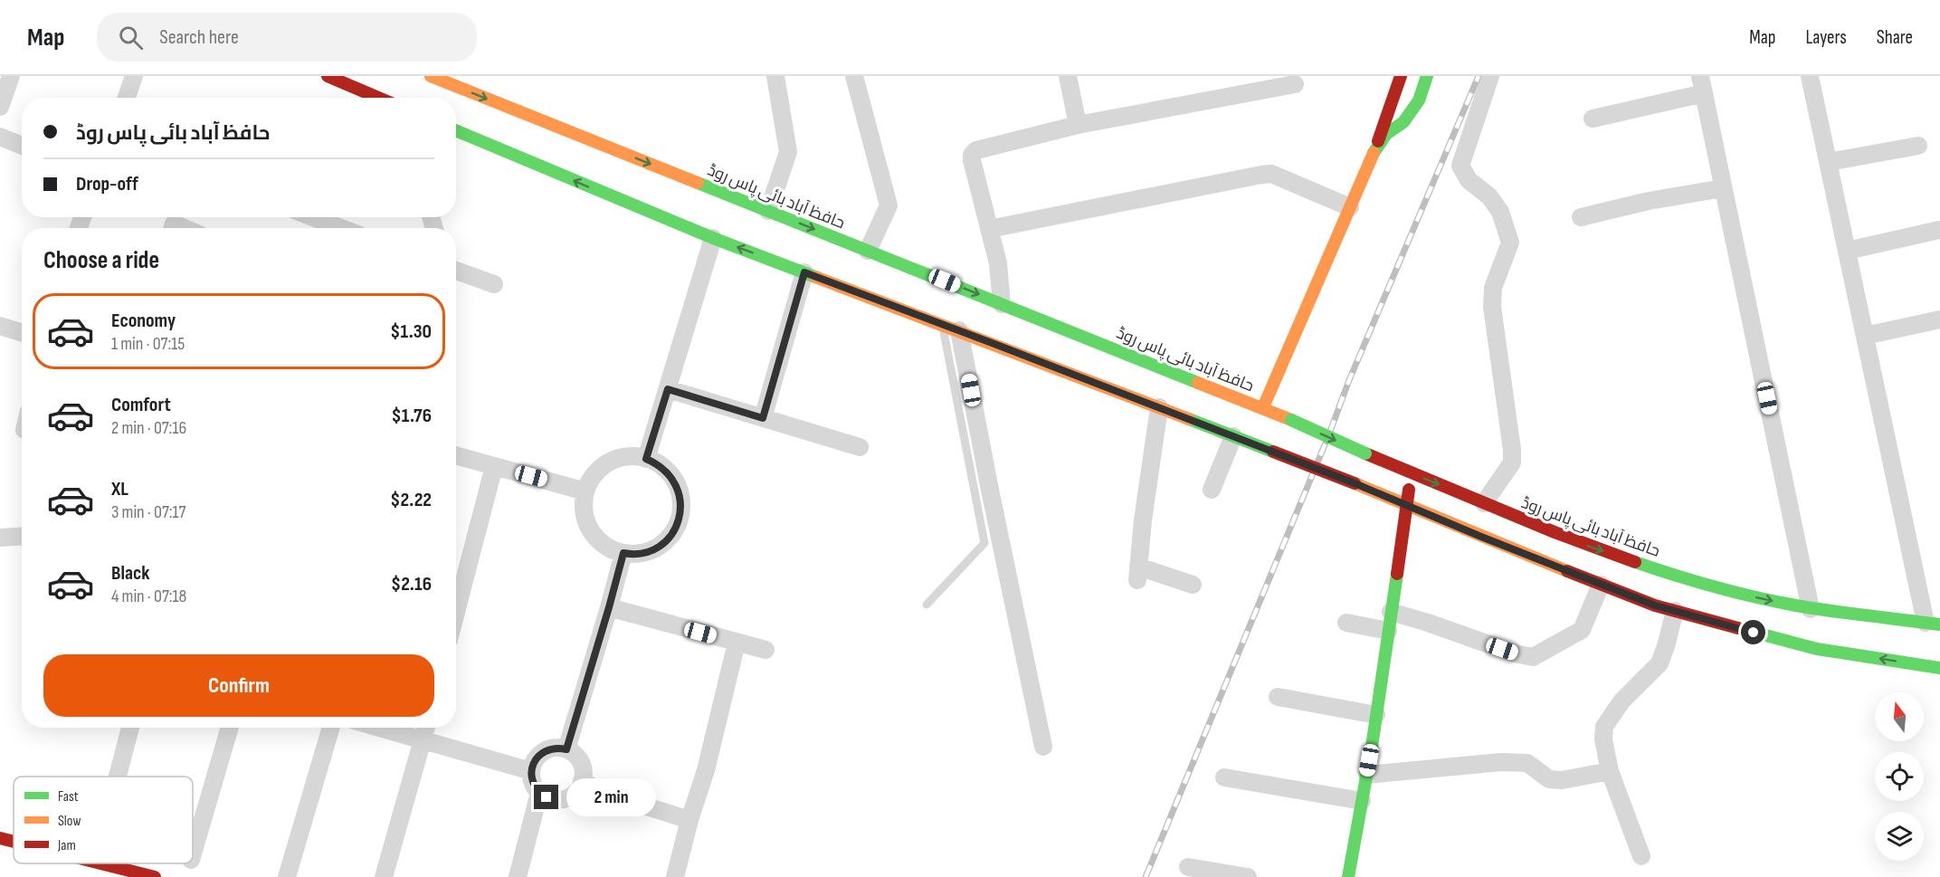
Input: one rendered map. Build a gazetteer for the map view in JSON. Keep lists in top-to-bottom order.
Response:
{
  "streets": {
    "main road": ["حافظ آباد بائی پاس روڈ"]
  },
  "legend": ["Fast", "Slow", "Jam"],
  "north": "top",
  "page": {
    "header": "Map",
    "search": "Search here",
    "nav": ["Map", "Layers", "Share"],
    "banner": ["حافظ آباد بائی پاس روڈ", "Drop-off"],
    "heading": "Choose a ride",
    "list": [
      {
        "name": "Economy",
        "note": "1 min · 07:15",
        "value": "$1.30"
      },
      {
        "name": "Comfort",
        "note": "2 min · 07:16",
        "value": "$1.76"
      },
      {
        "name": "XL",
        "note": "3 min · 07:17",
        "value": "$2.22"
      },
      {
        "name": "Black",
        "note": "4 min · 07:18",
        "value": "$2.16"
      }
    ],
    "buttons": "Confirm",
    "bubble": "2 min"
  }
}
